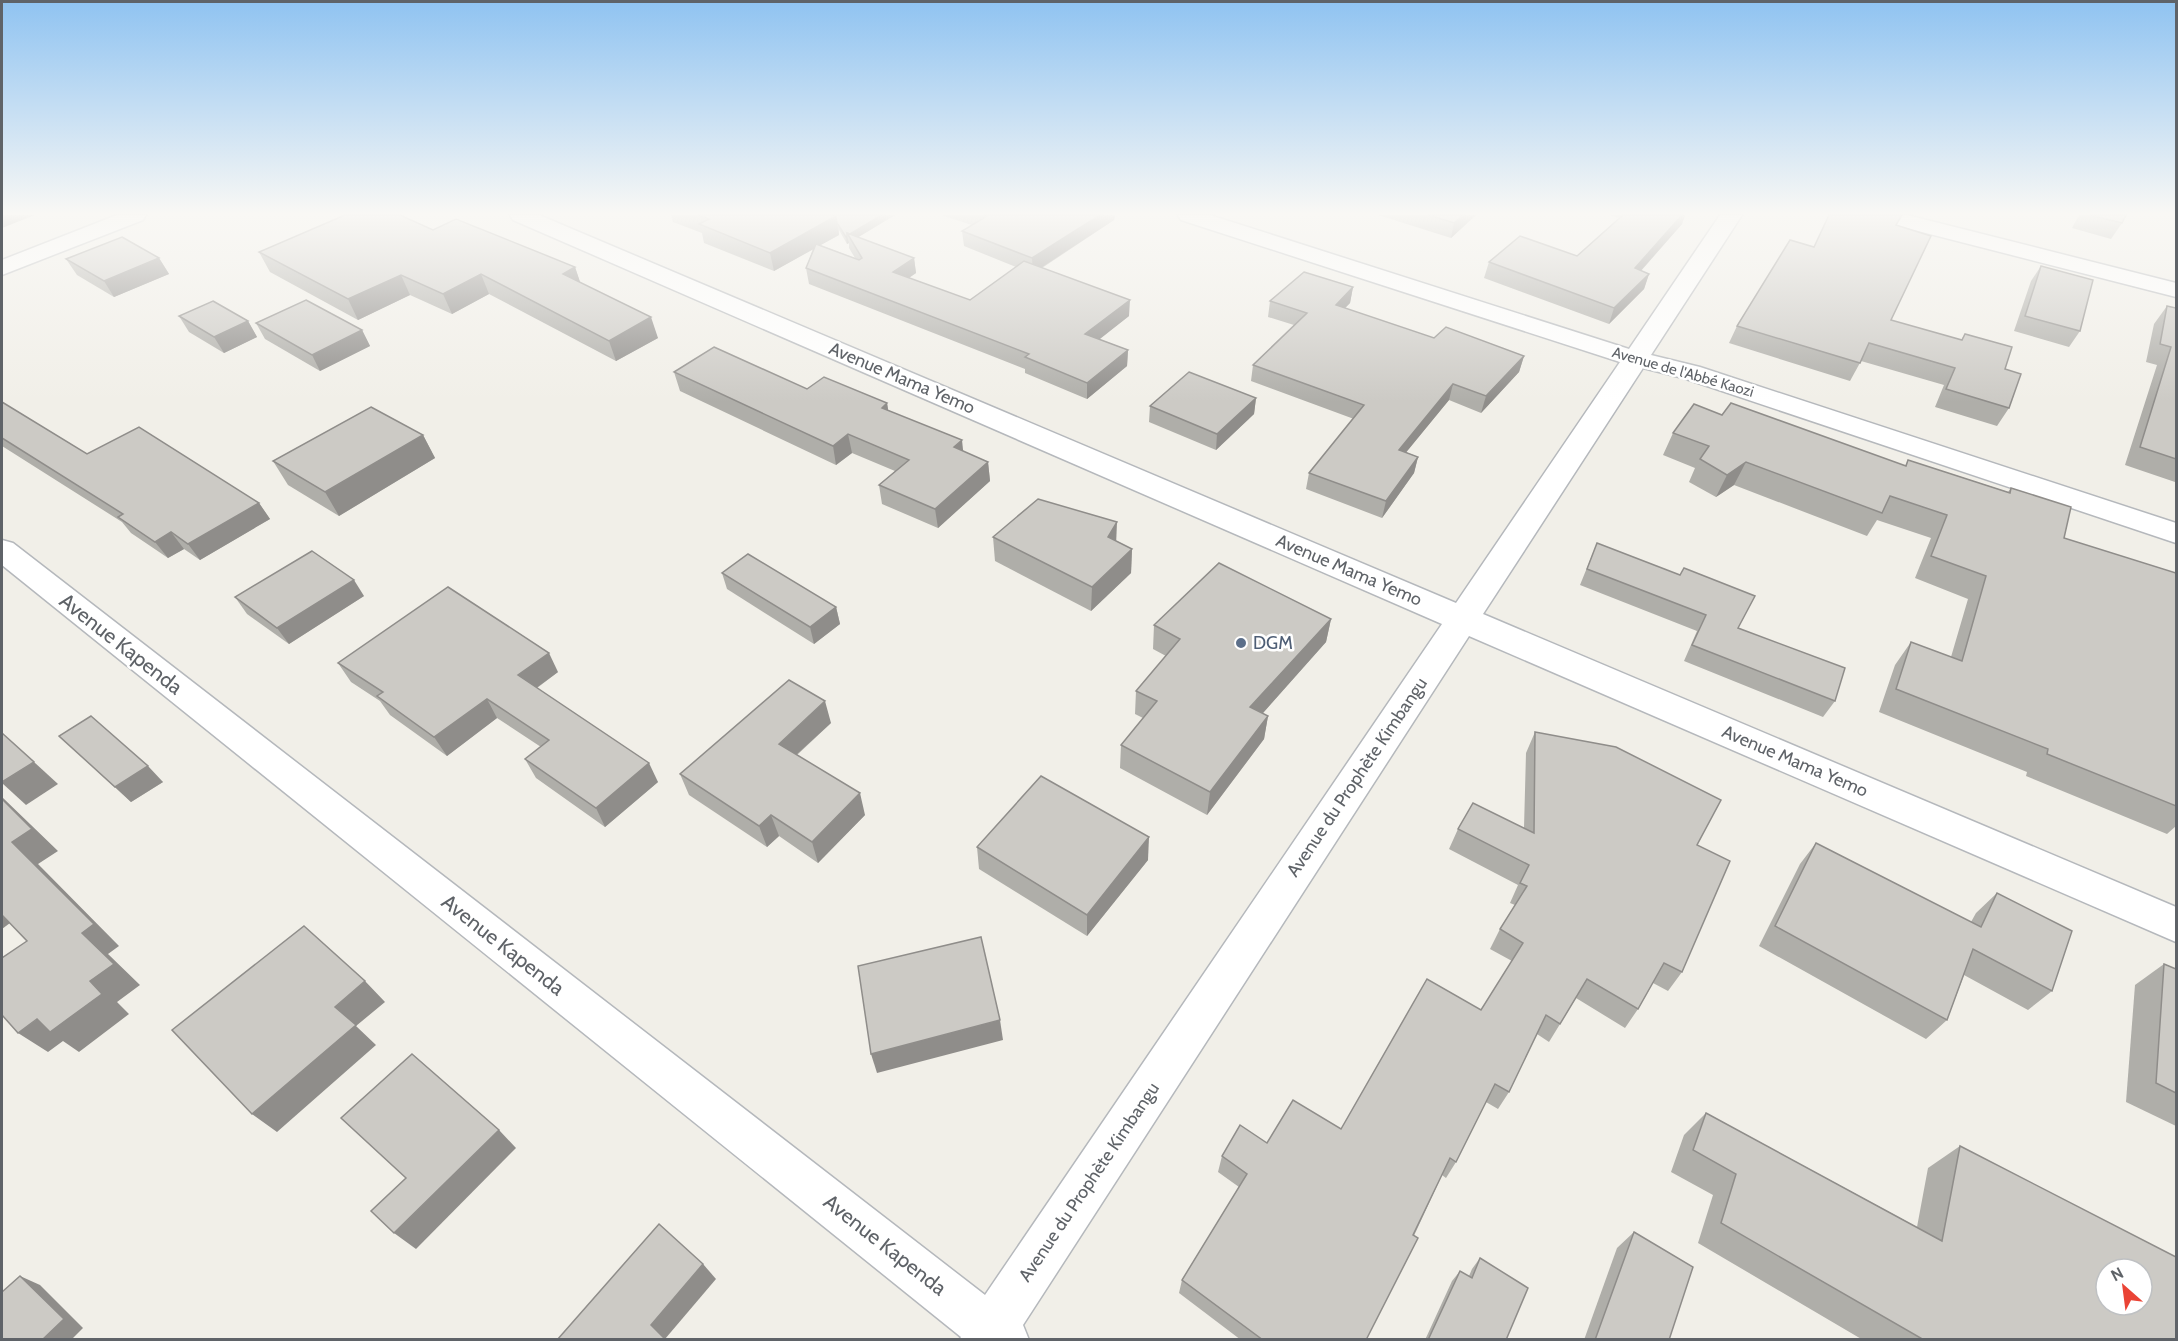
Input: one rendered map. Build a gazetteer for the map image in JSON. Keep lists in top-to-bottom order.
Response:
{
  "streets": {
    "street": [
      "Avenue de l'Abbé Kaozi",
      "Avenue Mama Yemo",
      "Avenue Kapenda",
      "Avenue du Prophète Kimbangu"
    ]
  },
  "crossings": [
    ["Avenue de l'Abbé Kaozi", "Avenue du Prophète Kimbangu"],
    ["Avenue Mama Yemo", "Avenue du Prophète Kimbangu"],
    ["Avenue Kapenda", "Avenue du Prophète Kimbangu"]
  ],
  "places": ["DGM"],
  "north": "top left"
}
